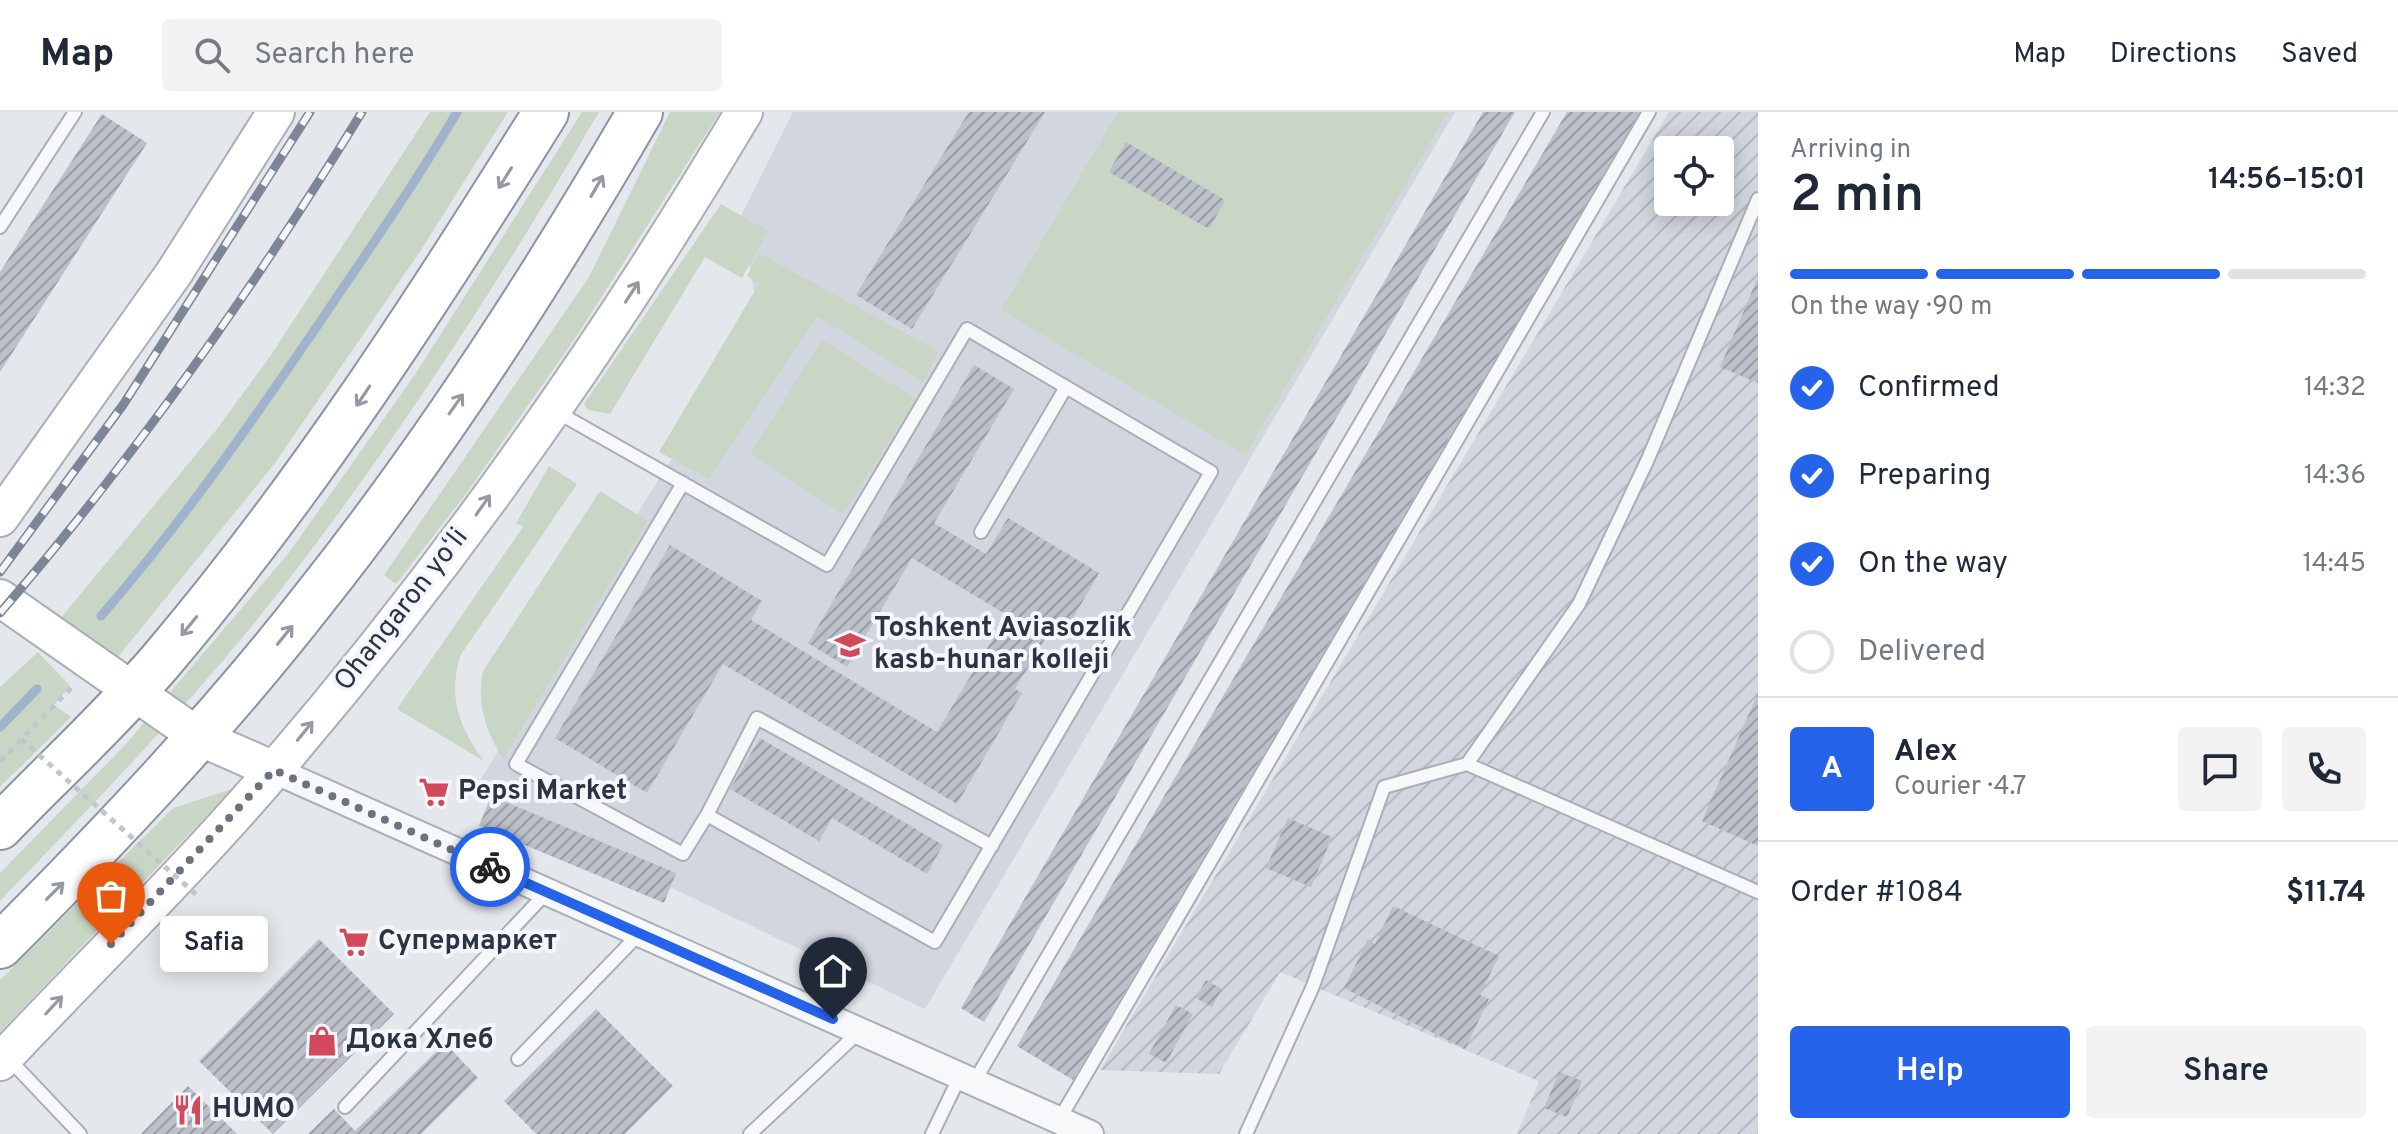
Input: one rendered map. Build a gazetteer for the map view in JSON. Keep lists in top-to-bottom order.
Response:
{
  "streets": {
    "main road": ["Ohangaron yoʻli"]
  },
  "one_way": ["Ohangaron yoʻli"],
  "places": {
    "school or university": ["Toshkent Aviasozlik kasb-hunar kolleji"],
    "supermarket": ["Pepsi Market", "Супермаркет"],
    "other": ["Safia"],
    "shop": ["Дока Хлеб"],
    "restaurant": ["HUMO"]
  },
  "page": {
    "header": "Map",
    "search": "Search here",
    "nav": ["Map", "Directions", "Saved"],
    "heading": ["2 min", "Arriving in", "14:56–15:01"],
    "panel": [
      "Alex",
      "Courier · 4.7",
      "Order #1084",
      "$11.74"
    ],
    "bar": "On the way · 90 m",
    "list": [
      ["Confirmed", "14:32"],
      ["Preparing", "14:36"],
      ["On the way", "14:45"],
      "Delivered"
    ],
    "round": "A",
    "bubble": "Safia",
    "buttons": ["Help", "Share"]
  }
}
